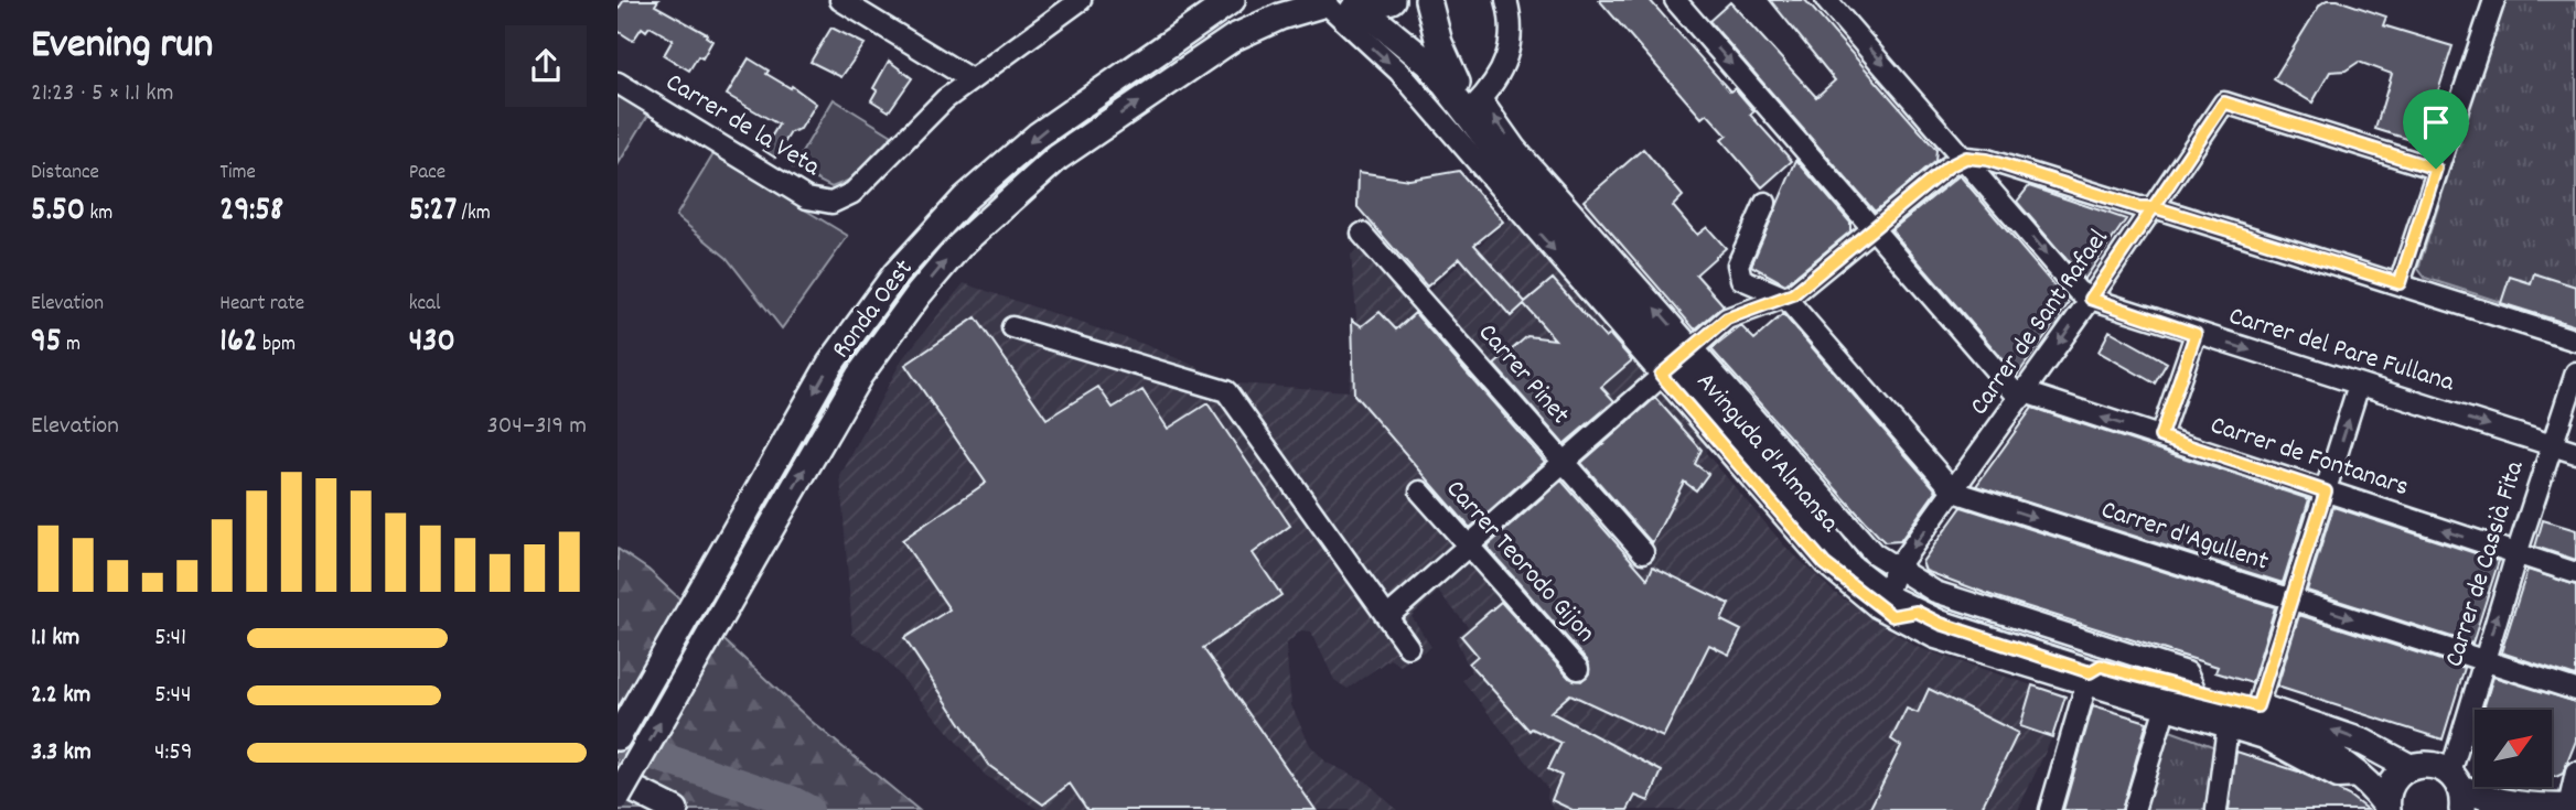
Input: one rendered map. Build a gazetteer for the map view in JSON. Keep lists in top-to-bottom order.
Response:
{
  "streets": {
    "street": [
      "Carrer de la Veta",
      "Ronda Oest",
      "Carrer de Sant Rafael",
      "Carrer del Pare Fullana",
      "Carrer Pinet",
      "Avinguda d'Almansa",
      "Carrer de Fontanars",
      "Carrer d'Agullent",
      "Carrer Teorodo Gijon",
      "Carrer de Cassià Fita"
    ]
  },
  "crossings": [
    ["Ronda Oest", "Avinguda d'Almansa"],
    ["Carrer de Sant Rafael", "Carrer del Pare Fullana"],
    ["Carrer de Sant Rafael", "Avinguda d'Almansa"],
    ["Carrer de Sant Rafael", "Carrer de Fontanars"],
    ["Carrer de Sant Rafael", "Carrer d'Agullent"],
    ["Carrer del Pare Fullana", "Carrer de Cassià Fita"],
    ["Carrer de Fontanars", "Carrer de Cassià Fita"],
    ["Carrer d'Agullent", "Carrer de Cassià Fita"]
  ],
  "one_way": ["Carrer de Fontanars", "Carrer d'Agullent"],
  "north": "top right",
  "page": {
    "heading": ["Evening run", "21:23 · 5 × 1.1 km"],
    "stats": [
      ["Distance", "5.50 km"],
      ["Time", "29:58"],
      ["Pace", "5:27 /km"],
      ["Elevation", "95 m"],
      ["Heart rate", "162 bpm"],
      ["kcal", "430"]
    ],
    "chart": ["Elevation", "304–319 m"],
    "list": [
      {
        "name": "1.1 km",
        "note": "5:41"
      },
      {
        "name": "2.2 km",
        "note": "5:44"
      },
      {
        "name": "3.3 km",
        "note": "4:59"
      }
    ]
  }
}
